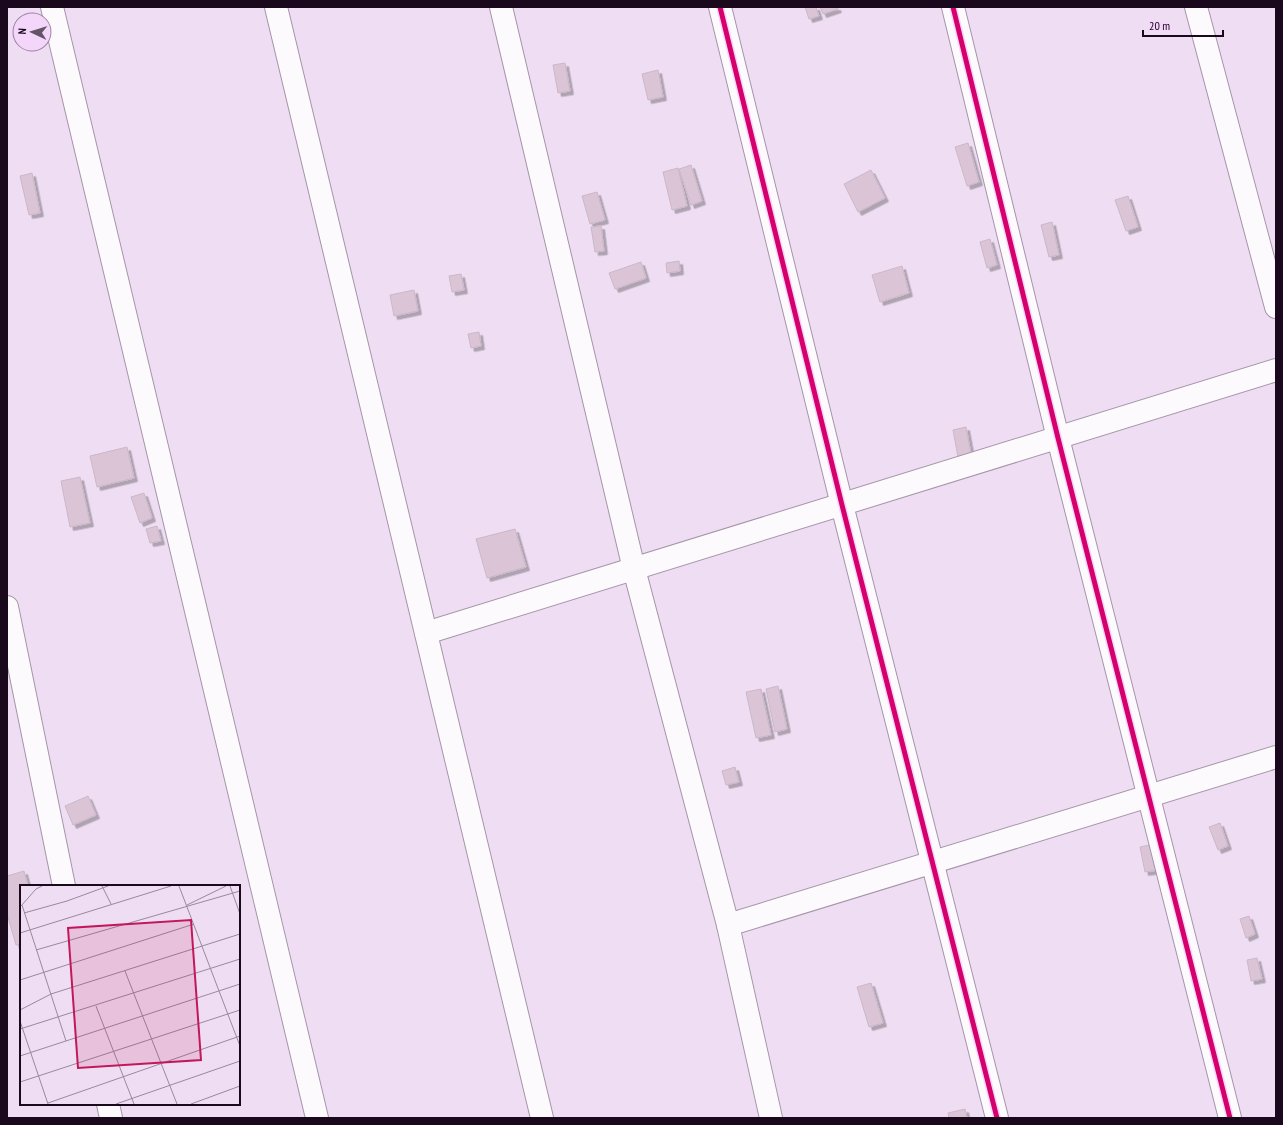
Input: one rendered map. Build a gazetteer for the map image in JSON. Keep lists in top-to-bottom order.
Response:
{
  "scale_bar": "20 m",
  "north": "left"
}
